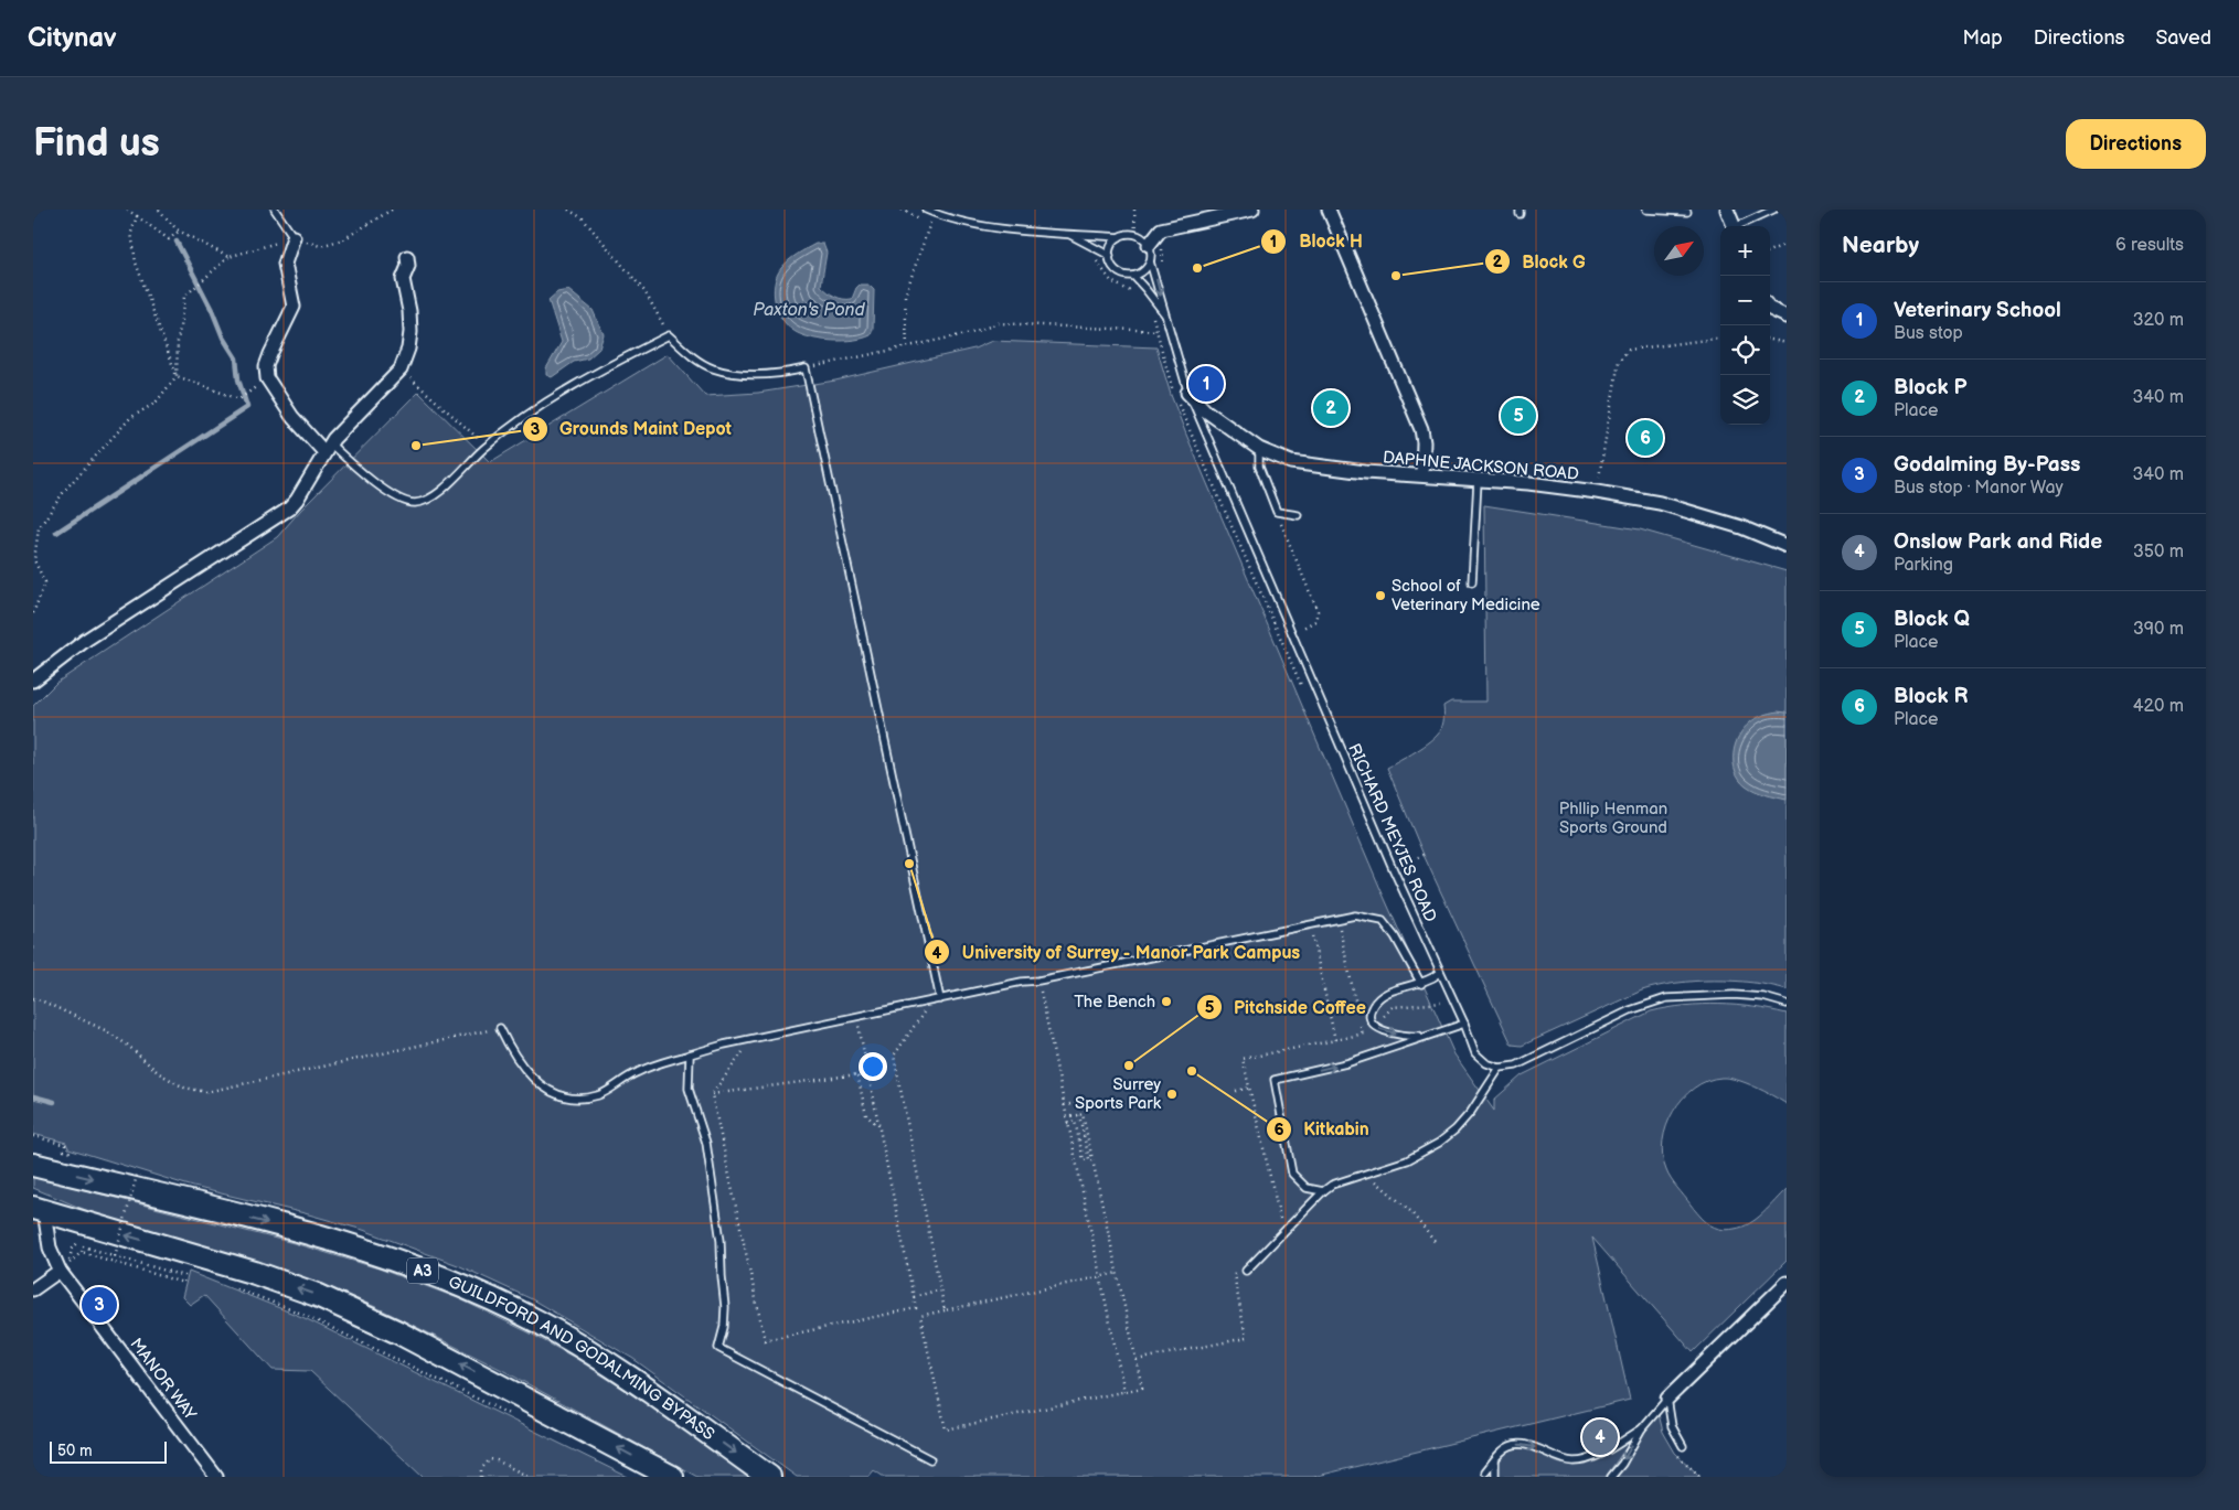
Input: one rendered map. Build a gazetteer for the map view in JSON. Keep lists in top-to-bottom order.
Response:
{
  "streets": {
    "highway": ["A3", "GUILDFORD AND GODALMING BYPASS"],
    "street": ["DAPHNE JACKSON ROAD", "MANOR WAY"],
    "lane": ["RICHARD MEYJES ROAD"]
  },
  "crossings": [
    ["DAPHNE JACKSON ROAD", "RICHARD MEYJES ROAD"]
  ],
  "water": ["Paxton's Pond"],
  "parks": ["Phllip Henman Sports Ground"],
  "places": [
    "Block H",
    "Block G",
    "Grounds Maint Depot",
    "School of Veterinary Medicine",
    "University of Surrey - Manor Park Campus",
    "The Bench",
    "Pitchside Coffee",
    "Kitkabin",
    "Surrey Sports Park"
  ],
  "scale_bar": "50 m",
  "north": "top right",
  "page": {
    "header": "Citynav",
    "nav": ["Map", "Directions", "Saved"],
    "buttons": "Directions",
    "title": "Find us",
    "heading": ["Nearby", "6 results"],
    "map_buttons": ["+", "−"],
    "list": [
      {
        "mark": "1",
        "name": "Veterinary School",
        "note": "Bus stop",
        "value": "320 m"
      },
      {
        "mark": "2",
        "name": "Block P",
        "note": "Place",
        "value": "340 m"
      },
      {
        "mark": "3",
        "name": "Godalming By-Pass",
        "note": "Bus stop · Manor Way",
        "value": "340 m"
      },
      {
        "mark": "4",
        "name": "Onslow Park and Ride",
        "note": "Parking",
        "value": "350 m"
      },
      {
        "mark": "5",
        "name": "Block Q",
        "note": "Place",
        "value": "390 m"
      },
      {
        "mark": "6",
        "name": "Block R",
        "note": "Place",
        "value": "420 m"
      }
    ],
    "pins": [
      "1",
      "2",
      "5",
      "6",
      "3",
      "4"
    ],
    "scale": "50 m"
  }
}
